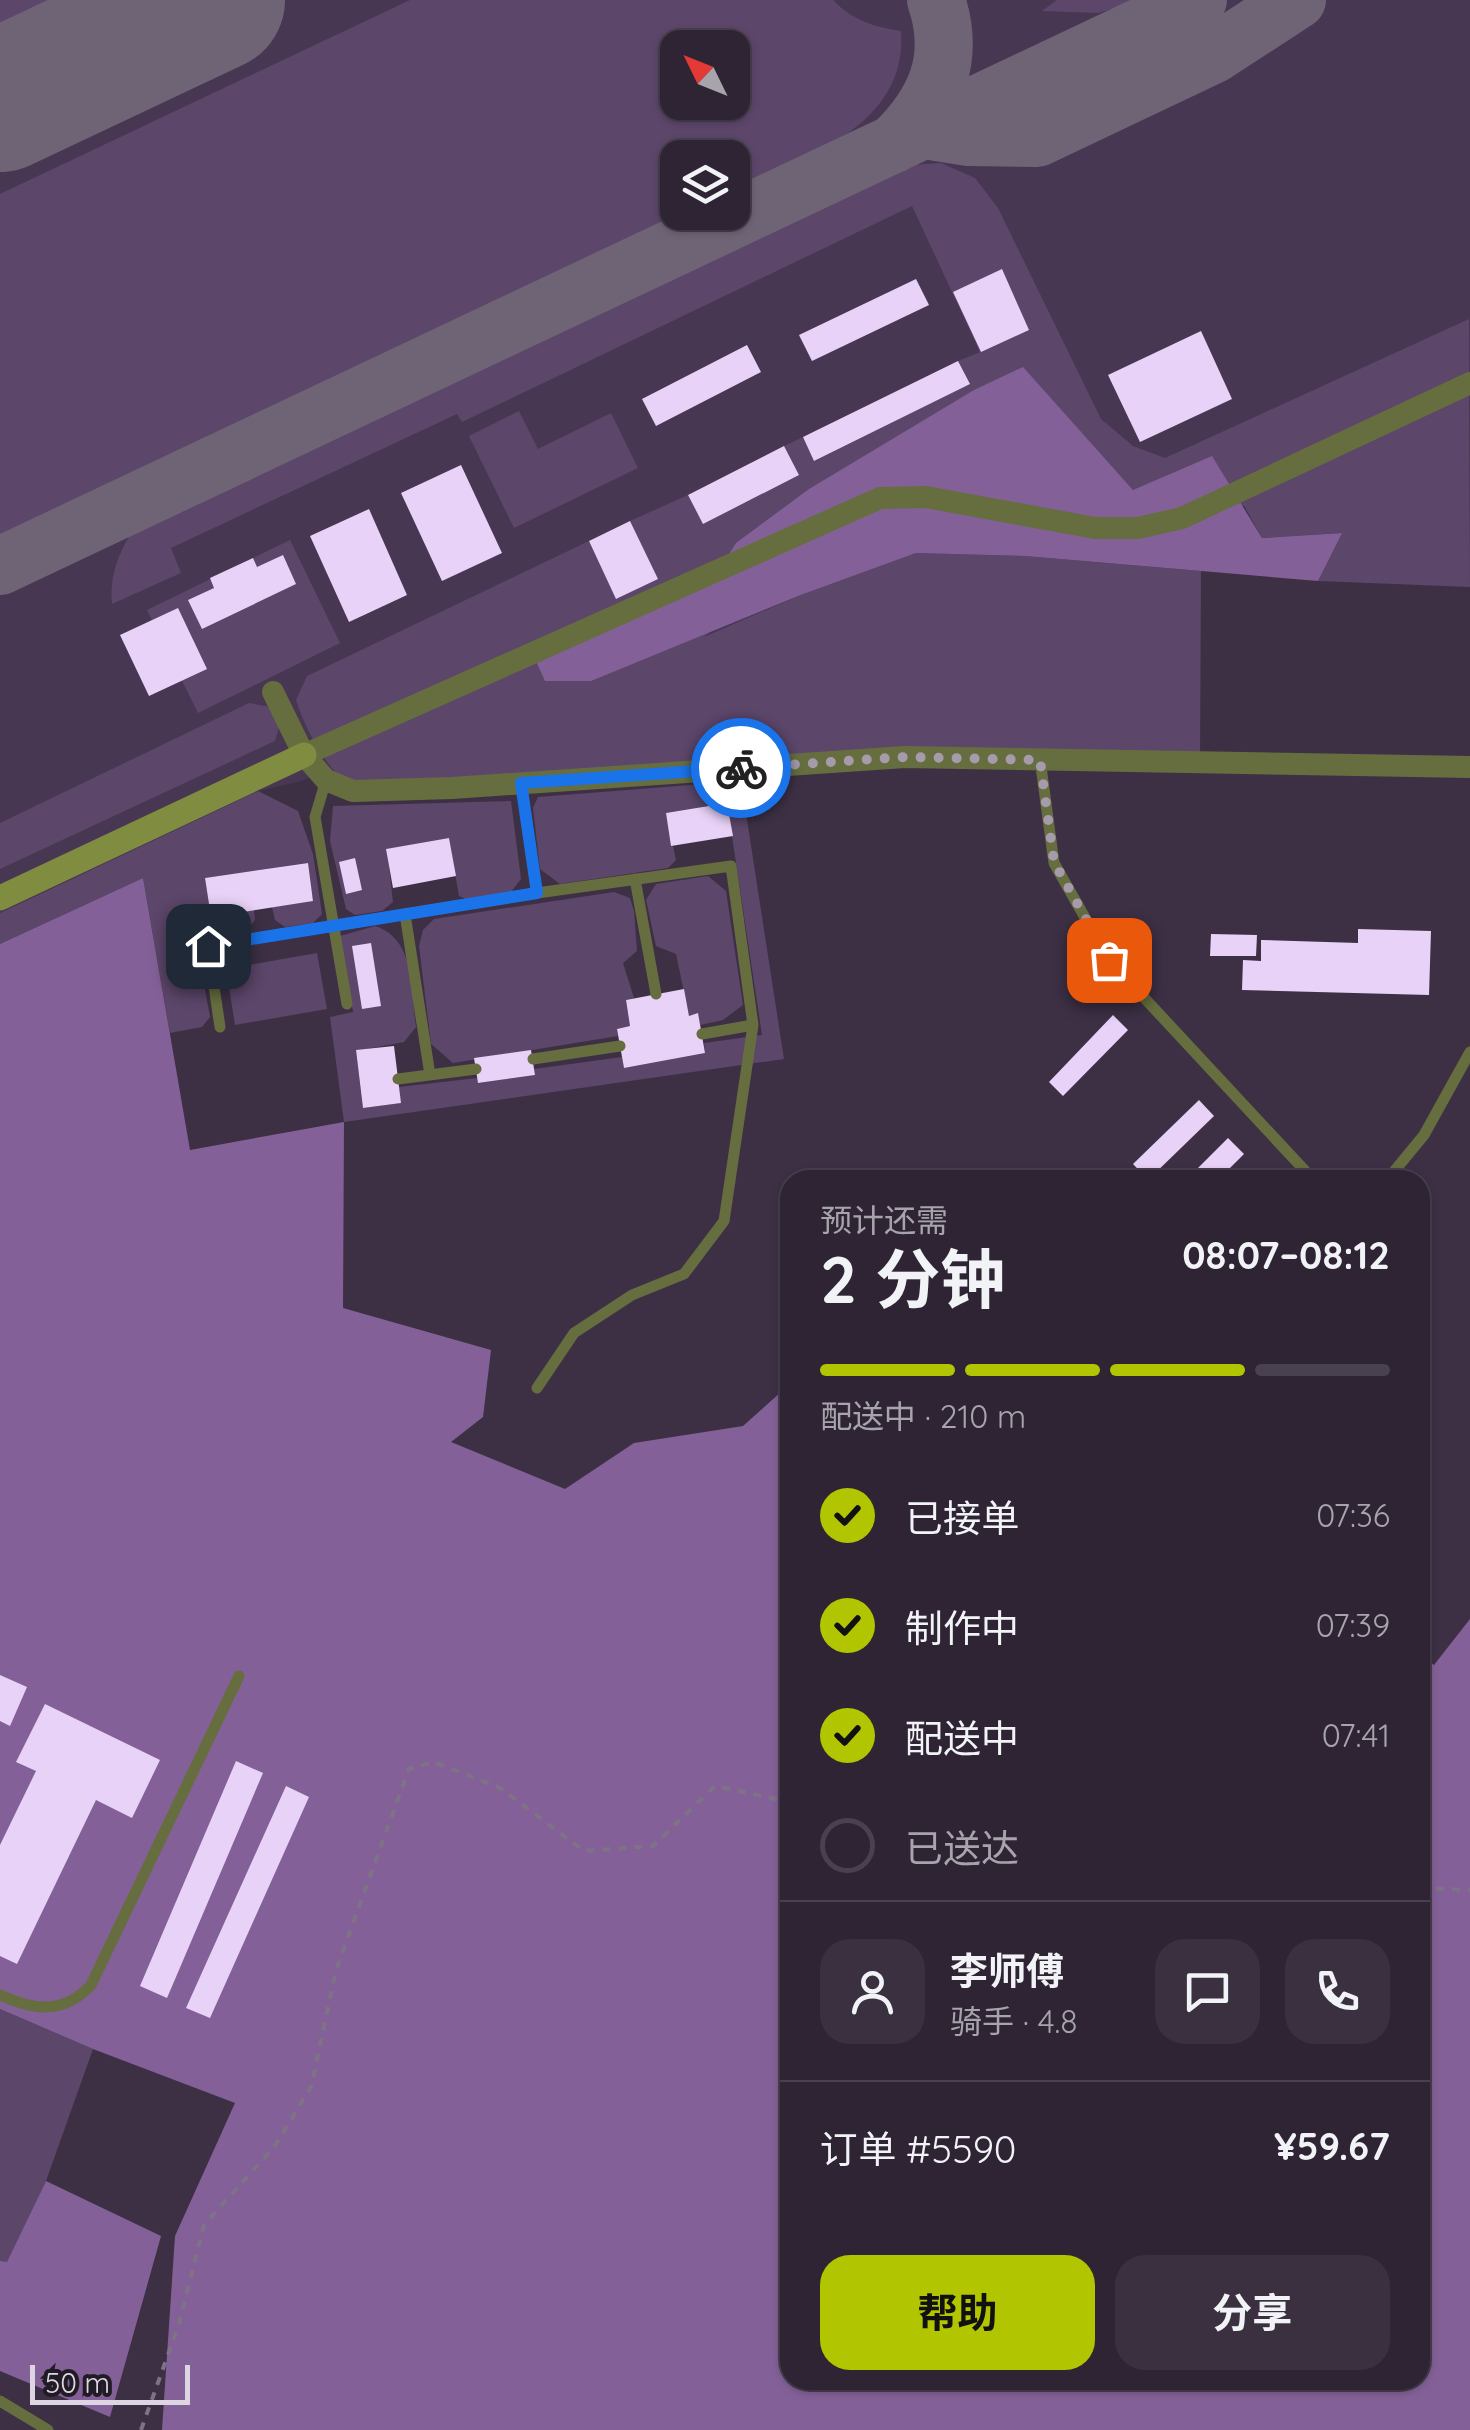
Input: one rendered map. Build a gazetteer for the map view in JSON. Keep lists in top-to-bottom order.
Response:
{
  "scale_bar": "50 m",
  "north": "top left",
  "page": {
    "heading": ["2 分钟", "预计还需", "08:07–08:12"],
    "panel": [
      "李师傅",
      "骑手 · 4.8",
      "订单 #5590",
      "¥59.67"
    ],
    "bar": "配送中 · 210 m",
    "list": [
      ["已接单", "07:36"],
      ["制作中", "07:39"],
      ["配送中", "07:41"],
      "已送达"
    ],
    "buttons": ["帮助", "分享"],
    "scale": "50 m"
  }
}
